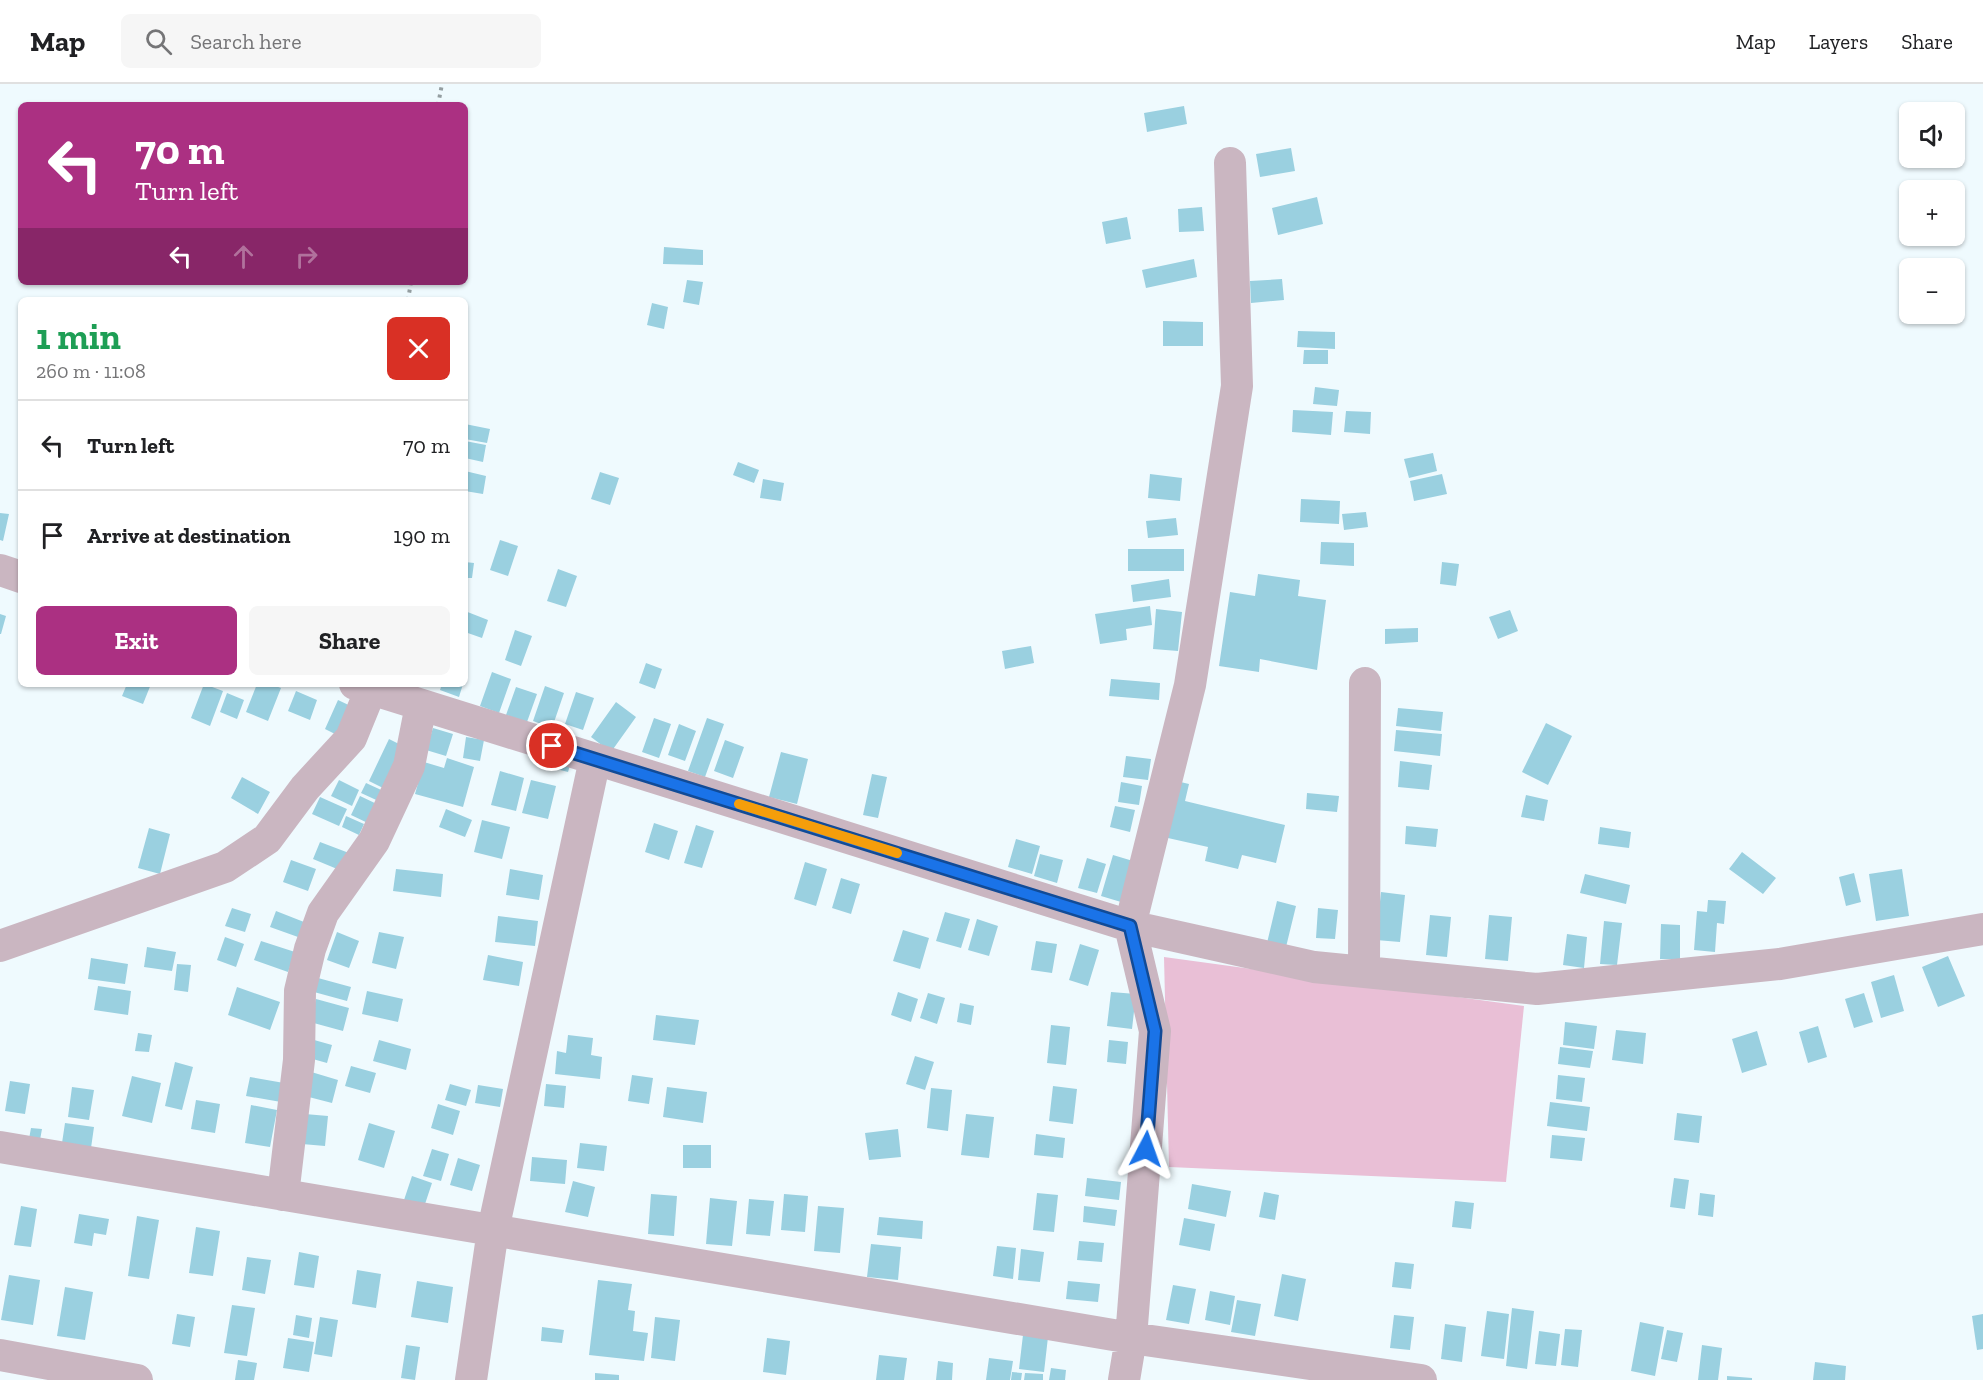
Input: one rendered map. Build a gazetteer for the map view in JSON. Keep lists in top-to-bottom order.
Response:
{
  "page": {
    "header": "Map",
    "search": "Search here",
    "nav": ["Map", "Layers", "Share"],
    "map_buttons": ["+", "−"],
    "turn": ["70 m", "Turn left"],
    "heading": ["1 min", "260 m · 11:08"],
    "list": [
      {
        "name": "Turn left",
        "value": "70 m"
      },
      {
        "name": "Arrive at destination",
        "value": "190 m"
      }
    ],
    "buttons": ["Exit", "Share"]
  }
}
